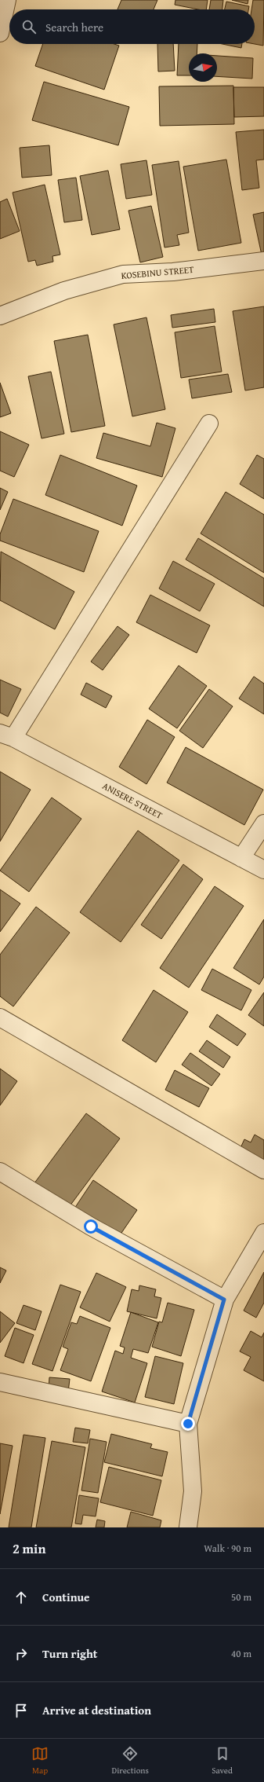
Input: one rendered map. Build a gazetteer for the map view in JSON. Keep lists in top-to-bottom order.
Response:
{
  "streets": {
    "street": ["KOSEBINU STREET", "ANISERE STREET"]
  },
  "north": "right",
  "page": {
    "search": "Search here",
    "heading": ["2 min", "Walk · 90 m"],
    "list": [
      ["Continue", "50 m"],
      ["Turn right", "40 m"],
      "Arrive at destination"
    ],
    "nav": ["Map", "Directions", "Saved"]
  }
}
